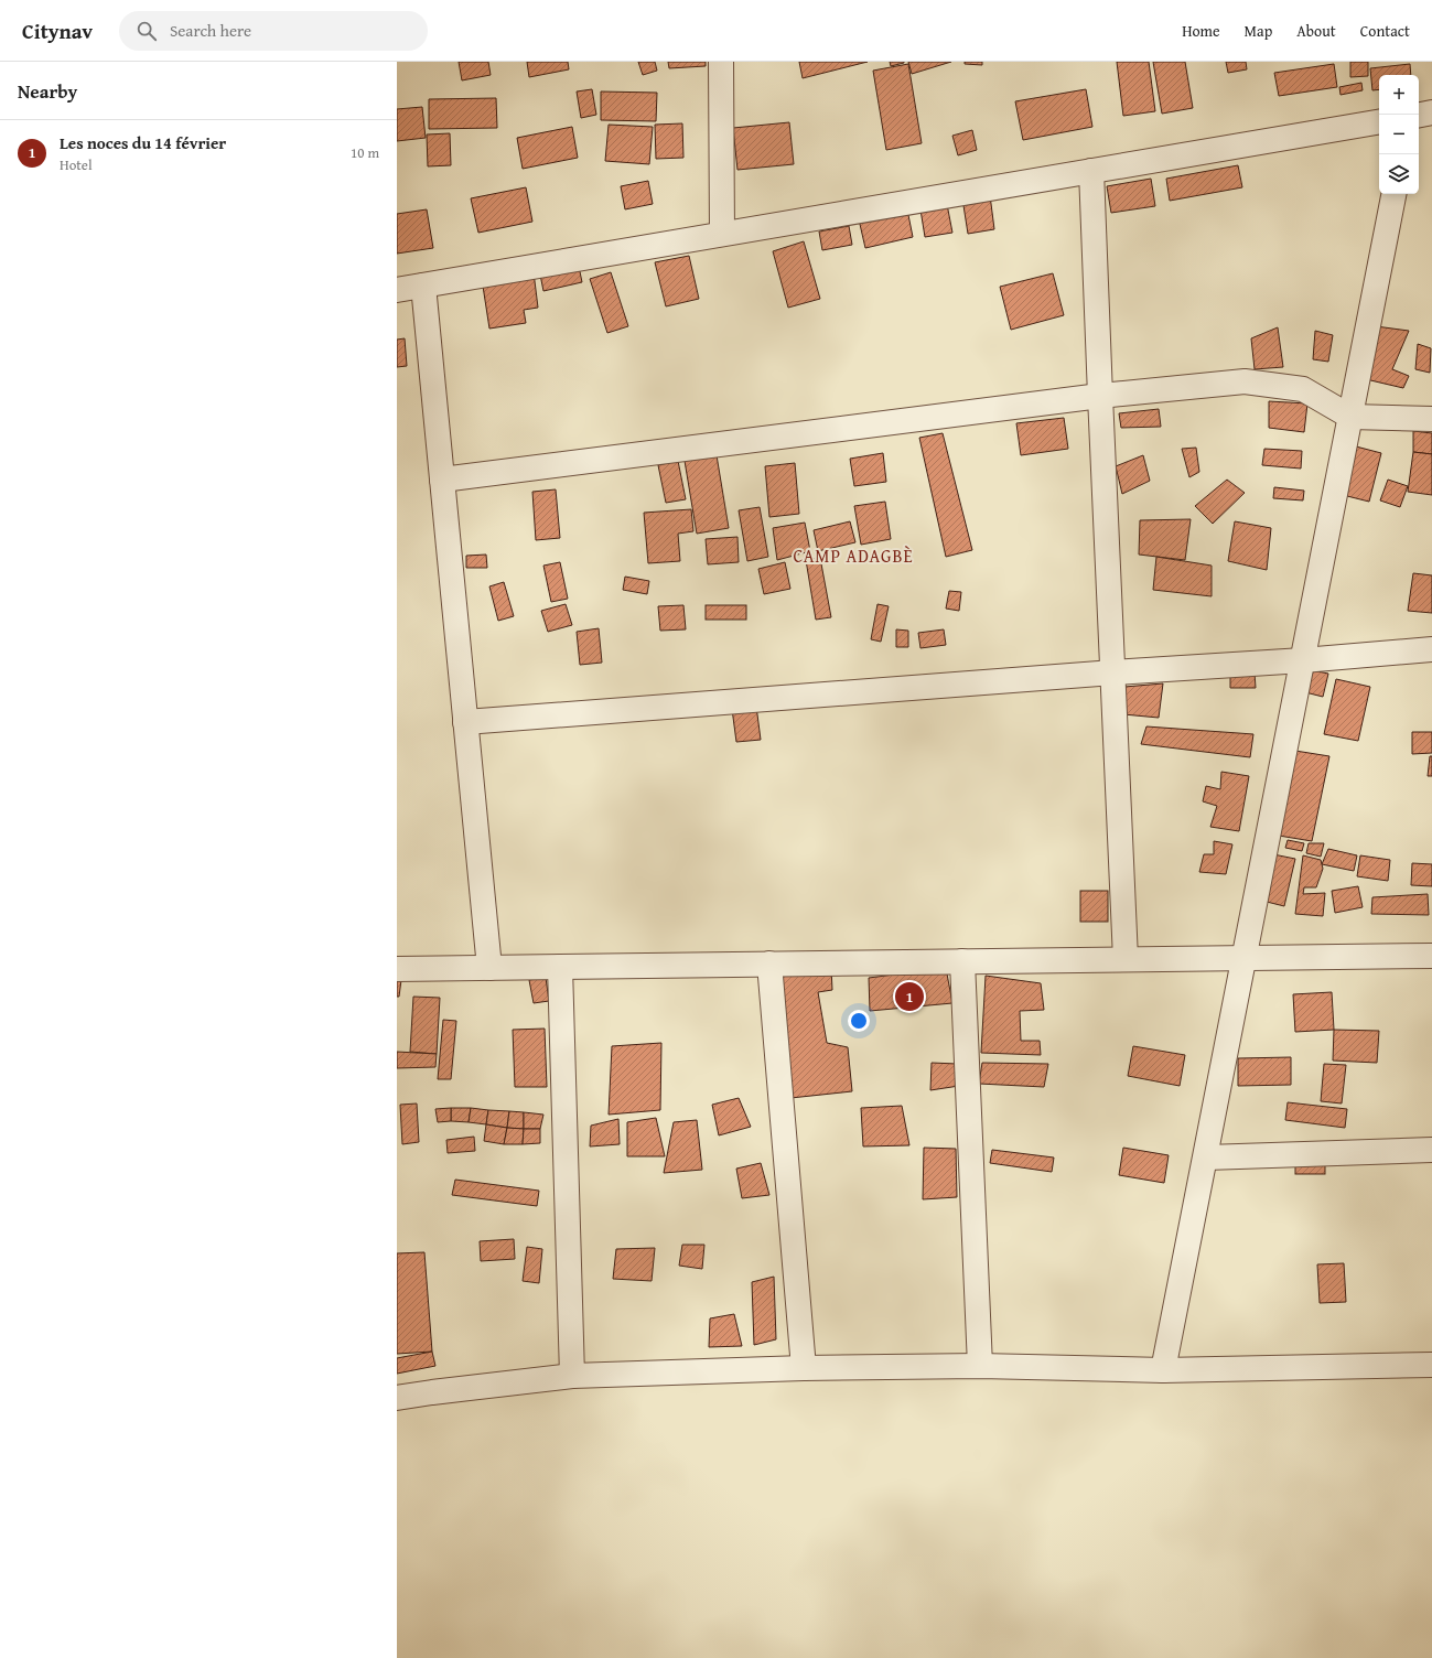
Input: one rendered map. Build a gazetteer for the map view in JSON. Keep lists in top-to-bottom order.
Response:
{
  "districts": ["CAMP ADAGBÈ"],
  "page": {
    "header": "Citynav",
    "search": "Search here",
    "nav": [
      "Home",
      "Map",
      "About",
      "Contact"
    ],
    "heading": "Nearby",
    "map_buttons": ["+", "−"],
    "list": [
      {
        "mark": "1",
        "name": "Les noces du 14 février",
        "note": "Hotel",
        "value": "10 m"
      }
    ],
    "pins": "1"
  }
}
